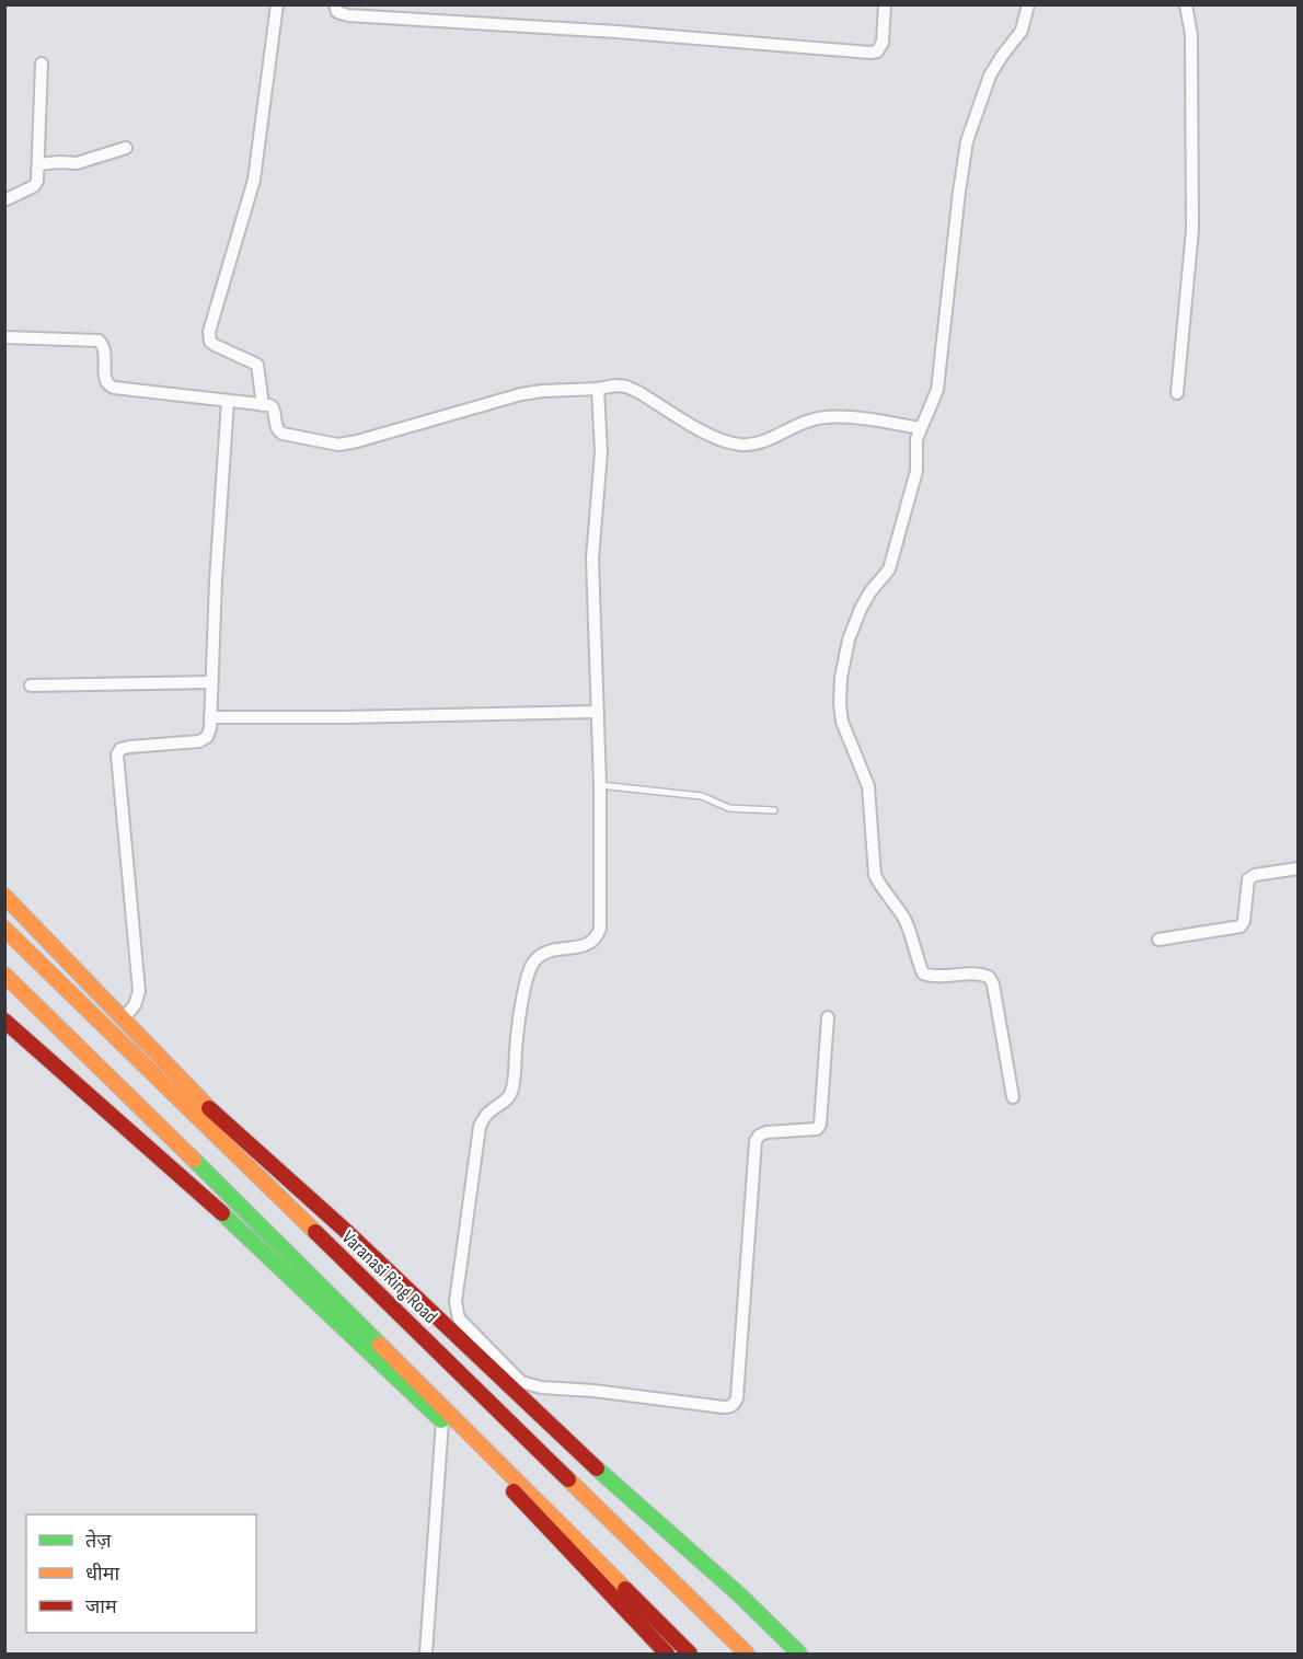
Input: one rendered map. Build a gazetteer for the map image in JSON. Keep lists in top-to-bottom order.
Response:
{
  "streets": {
    "main road": ["Varanasi Ring Road"]
  },
  "legend": ["तेज़", "धीमा", "जाम"]
}
